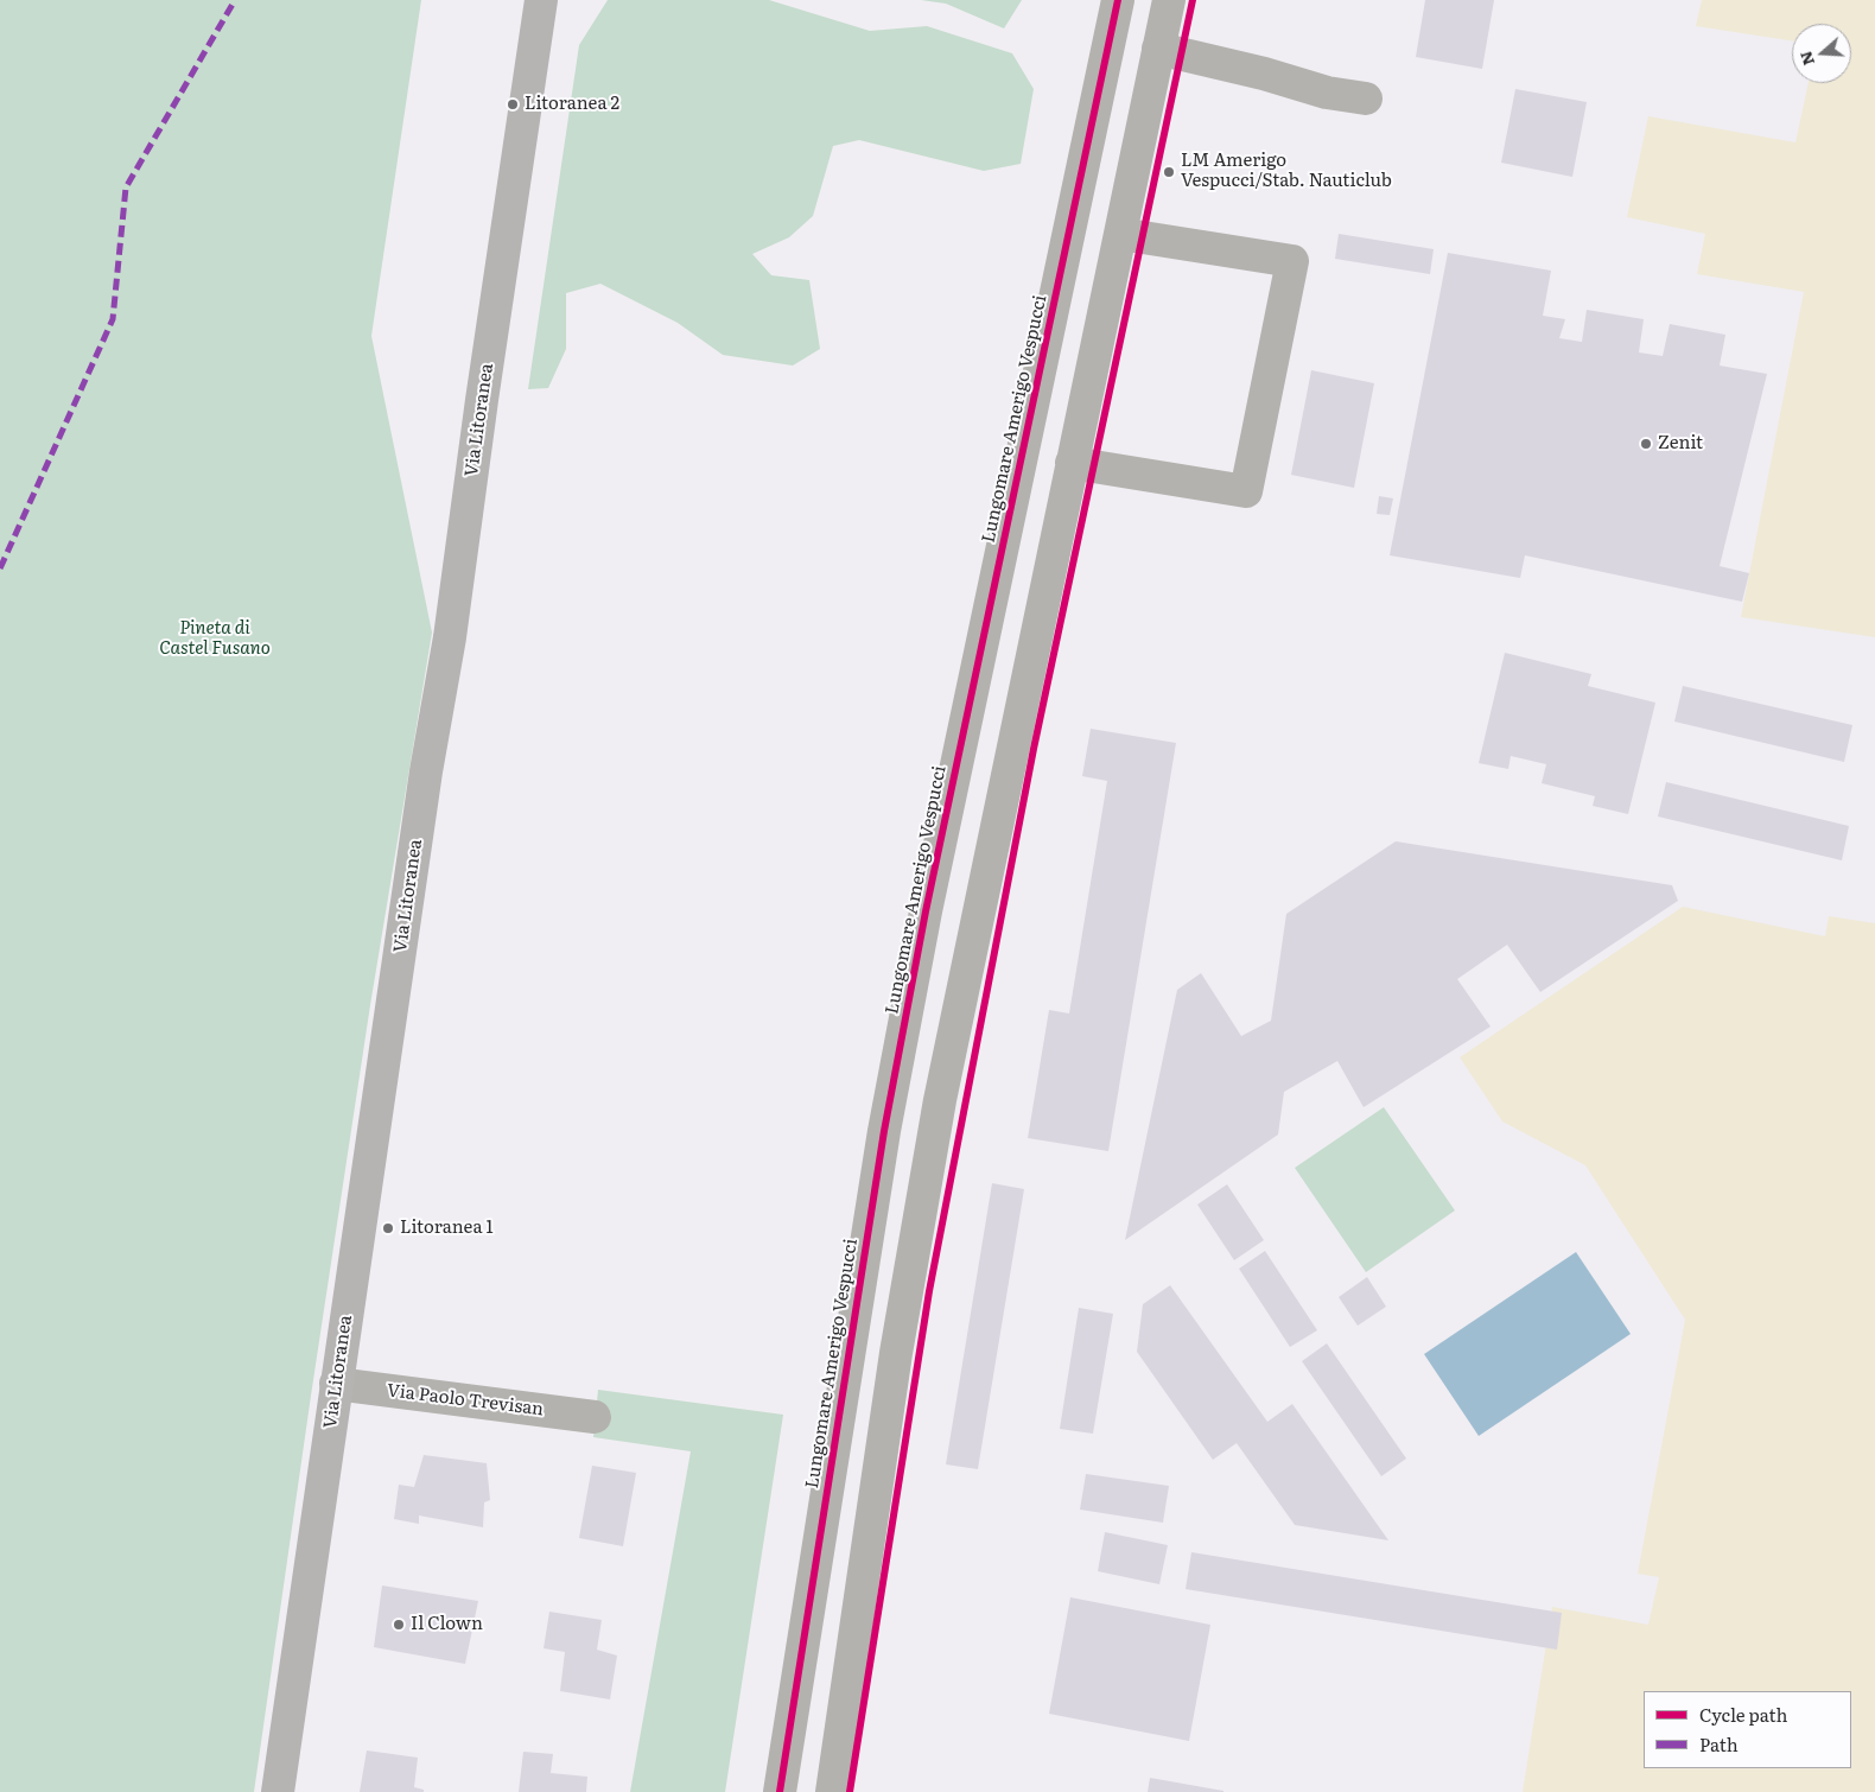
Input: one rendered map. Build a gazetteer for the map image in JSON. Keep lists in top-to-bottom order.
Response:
{
  "streets": {
    "main road": ["Via Litoranea"],
    "street": ["Lungomare Amerigo Vespucci", "Via Paolo Trevisan"]
  },
  "crossings": [
    ["Via Litoranea", "Via Paolo Trevisan"]
  ],
  "parks": ["Pineta di Castel Fusano"],
  "places": [
    "Litoranea 2",
    "LM Amerigo Vespucci/Stab. Nauticlub",
    "Zenit",
    "Litoranea 1",
    "Il Clown"
  ],
  "legend": ["Cycle path", "Path"],
  "north": "left"
}
